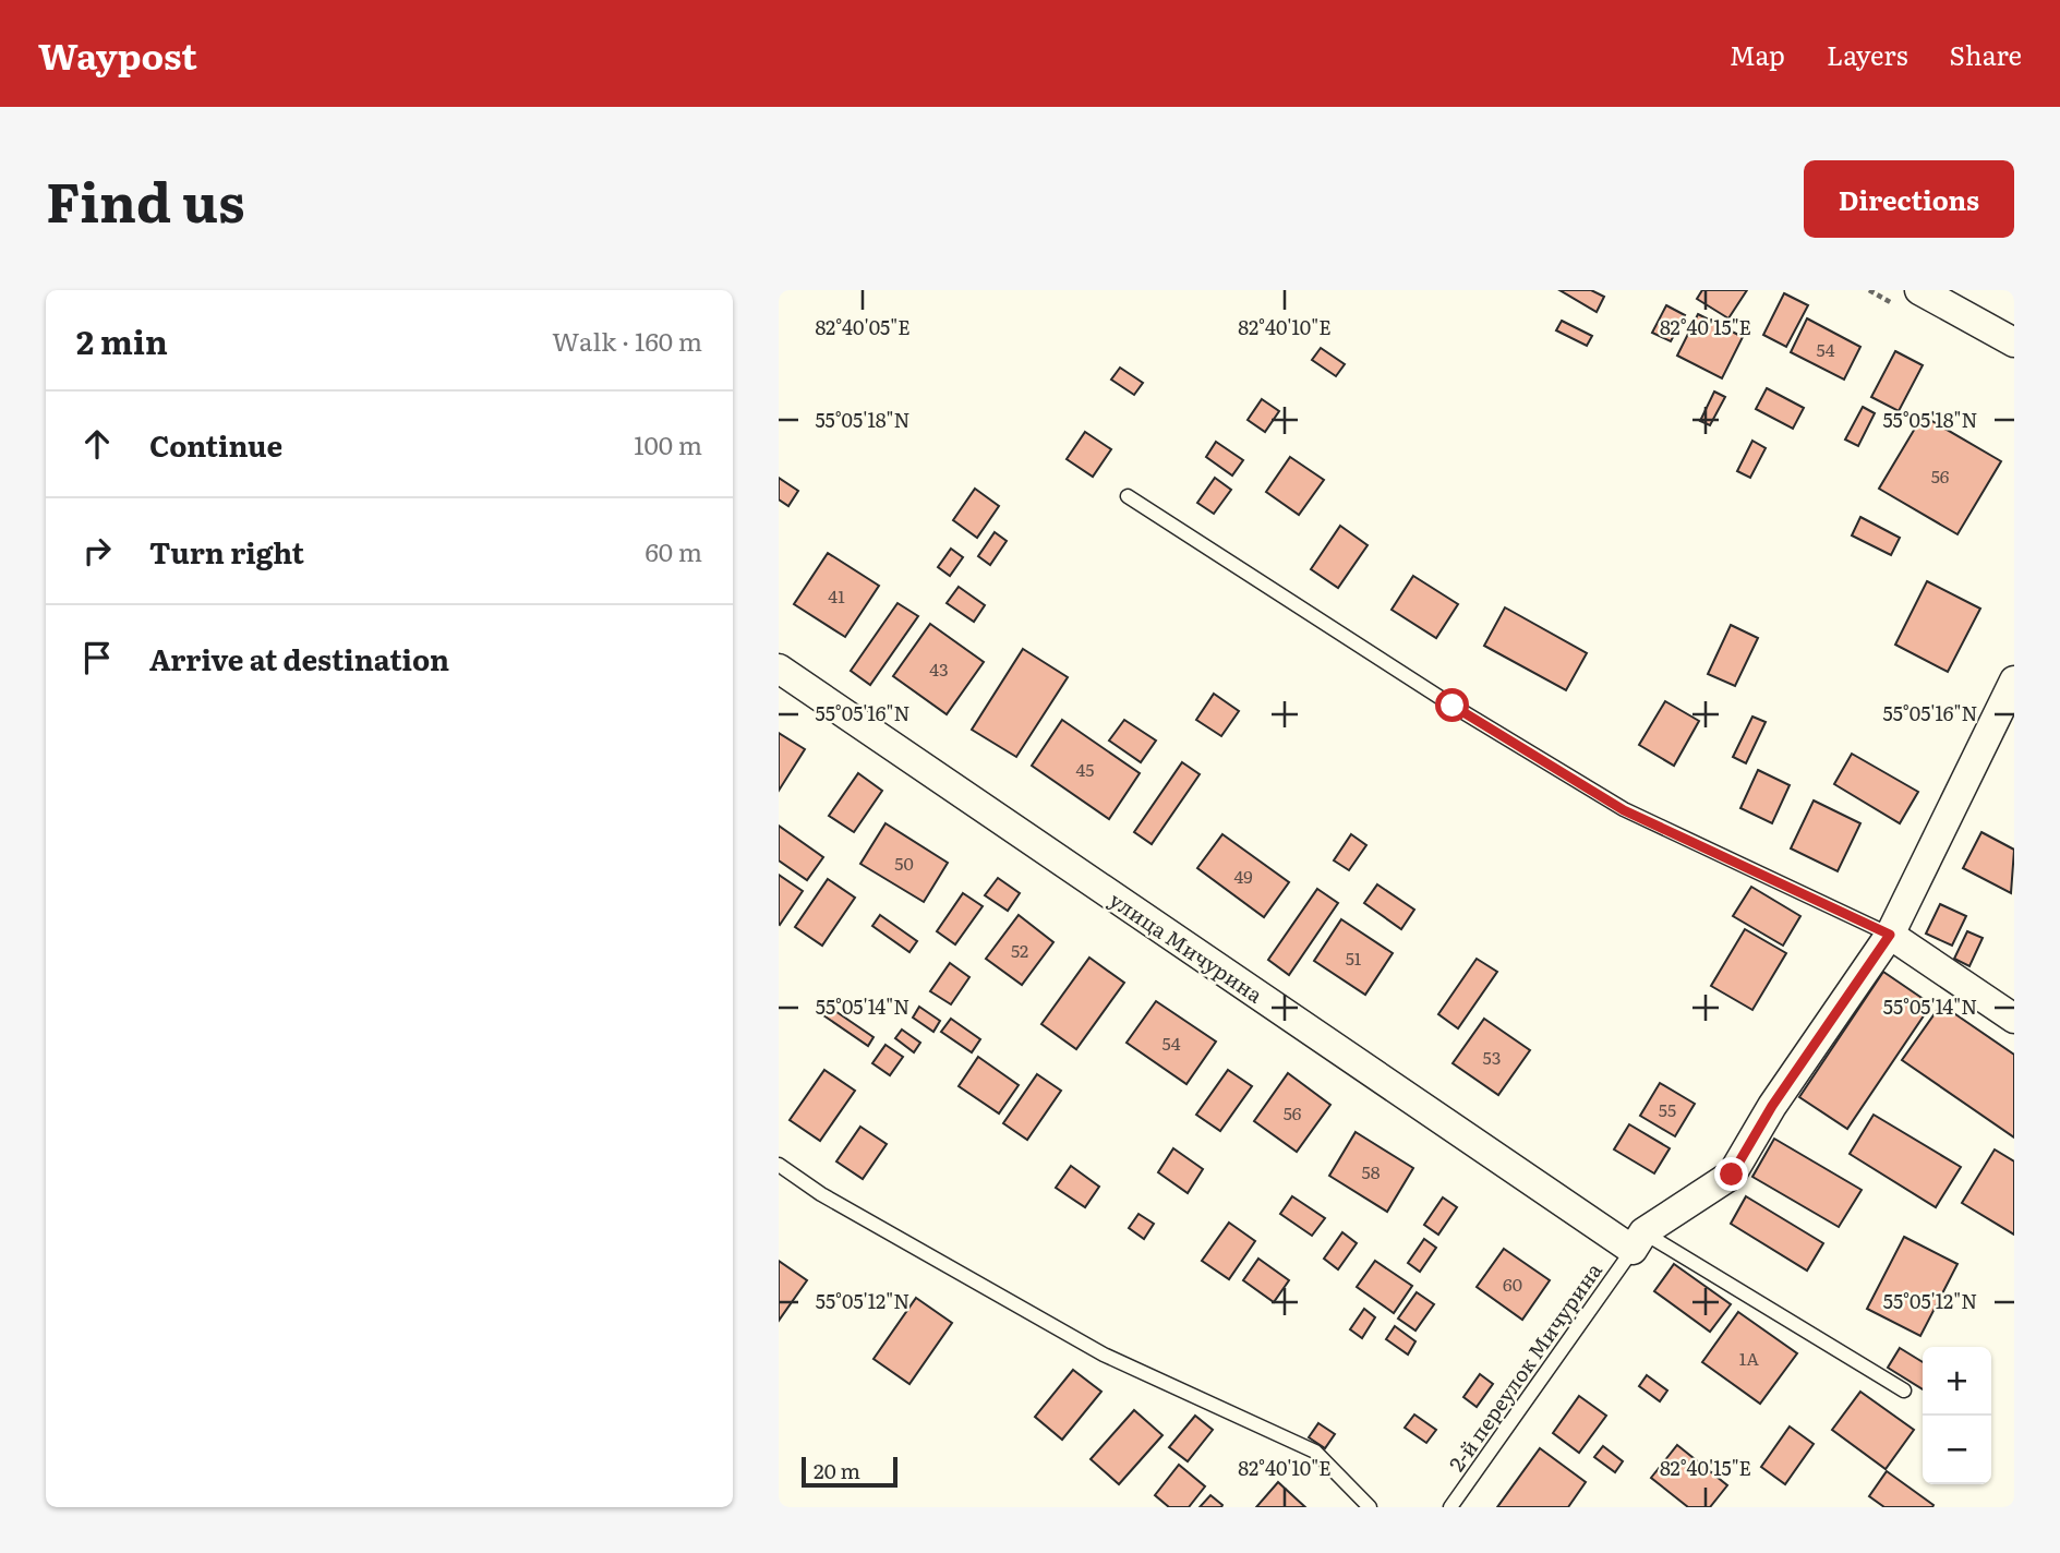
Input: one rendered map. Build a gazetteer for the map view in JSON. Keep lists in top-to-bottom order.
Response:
{
  "streets": {
    "street": ["улица Мичурина"],
    "lane": ["2-й переулок Мичурина"]
  },
  "crossings": [
    ["улица Мичурина", "2-й переулок Мичурина"]
  ],
  "house_numbers": [
    "54",
    "56",
    "41",
    "43",
    "45",
    "50",
    "49",
    "52",
    "51",
    "54",
    "53",
    "55",
    "56",
    "58",
    "60",
    "1А"
  ],
  "scale_bar": "20 m",
  "page": {
    "header": "Waypost",
    "nav": ["Map", "Layers", "Share"],
    "title": "Find us",
    "buttons": "Directions",
    "heading": ["2 min", "Walk · 160 m"],
    "list": [
      ["Continue", "100 m"],
      ["Turn right", "60 m"],
      "Arrive at destination"
    ],
    "map_buttons": ["+", "−"],
    "scale": "20 m"
  },
  "coordinates": [
    "82°40'05\"E",
    "82°40'10\"E",
    "82°40'15\"E",
    "55°05'18\"N",
    "55°05'16\"N",
    "55°05'14\"N",
    "55°05'12\"N"
  ]
}
